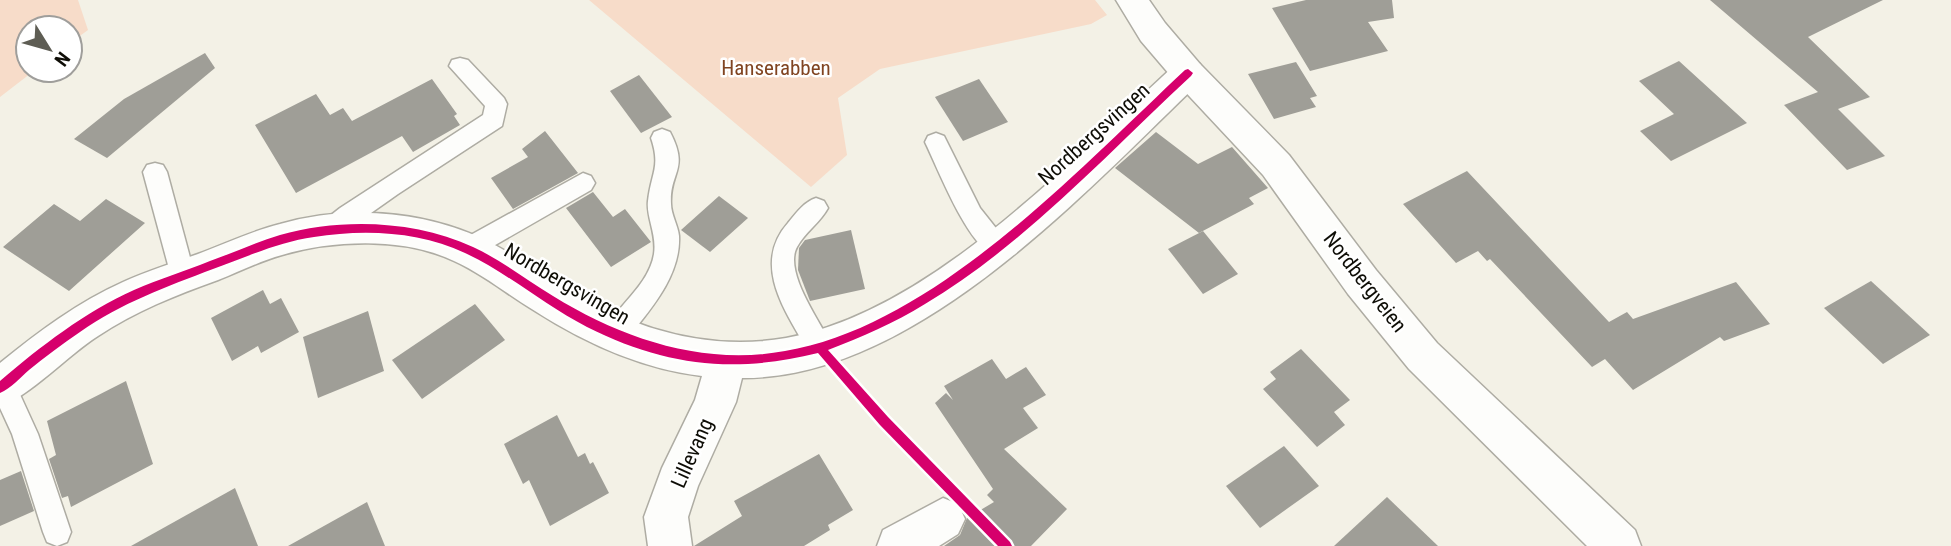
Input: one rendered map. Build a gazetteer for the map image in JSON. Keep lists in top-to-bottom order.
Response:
{
  "streets": {
    "street": ["Nordbergsvingen", "Nordbergveien", "Lillevang"]
  },
  "crossings": [
    ["Nordbergsvingen", "Nordbergveien"],
    ["Nordbergsvingen", "Lillevang"]
  ],
  "parks": ["Hanserabben"],
  "north": "bottom right"
}
